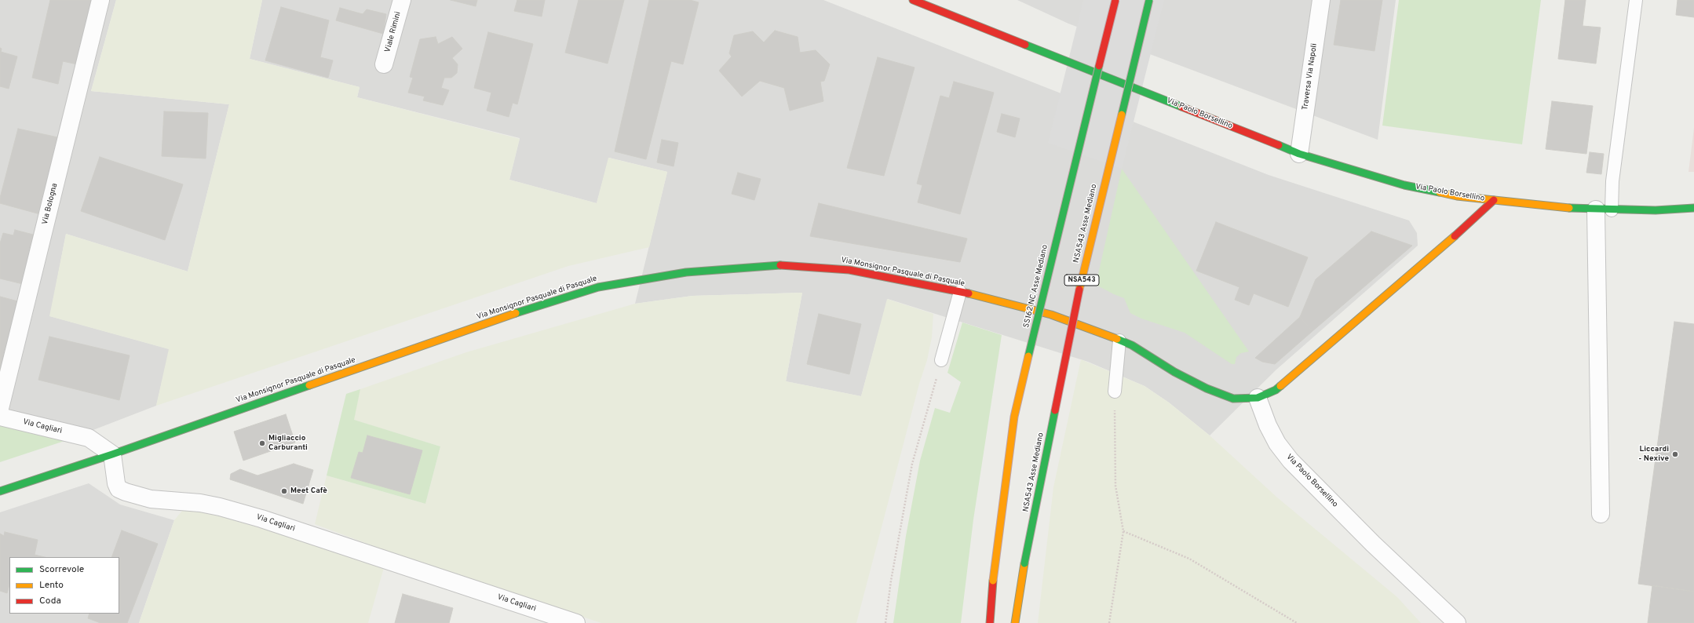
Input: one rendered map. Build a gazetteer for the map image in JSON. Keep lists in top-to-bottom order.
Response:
{
  "streets": {
    "main road": [
      "Via Paolo Borsellino",
      "NSA543 Asse Mediano",
      "Via Monsignor Pasquale di Pasquale",
      "NSA543",
      "SS162 NC Asse Mediano"
    ],
    "street": [
      "Viale Rimini",
      "Traversa Via Napoli",
      "Via Bologna",
      "Via Cagliari"
    ]
  },
  "crossings": [
    ["Traversa Via Napoli", "Via Paolo Borsellino"],
    ["Via Paolo Borsellino", "Via Monsignor Pasquale di Pasquale"],
    ["Via Monsignor Pasquale di Pasquale", "Via Cagliari"]
  ],
  "places": ["Migliaccio Carburanti", "Liccardi - Nexive", "Meet Cafè"],
  "legend": ["Scorrevole", "Lento", "Coda"]
}
